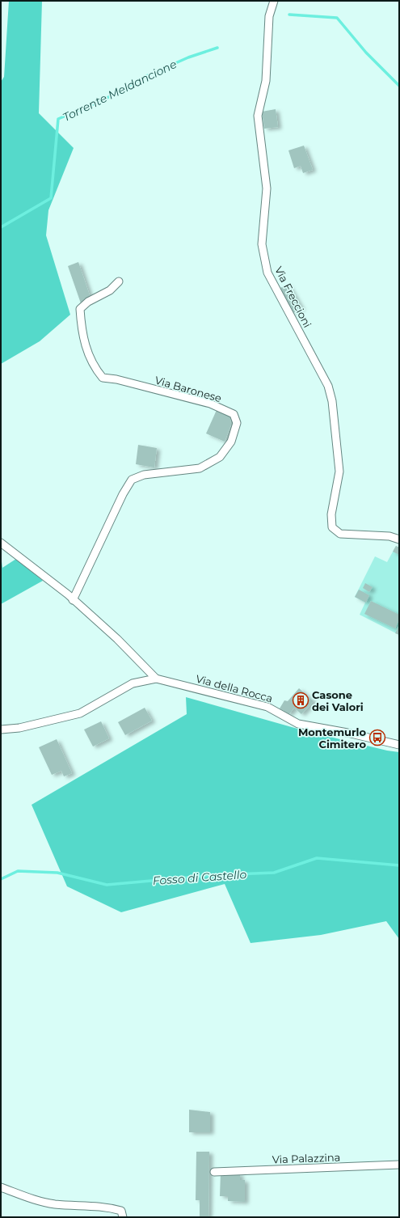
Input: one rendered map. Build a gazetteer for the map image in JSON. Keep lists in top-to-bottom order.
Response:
{
  "streets": {
    "street": [
      "Via Freccioni",
      "Via Baronese",
      "Via della Rocca",
      "Via Palazzina"
    ]
  },
  "water": ["Torrente Meldancione", "Fosso di Castello"],
  "places": {
    "building": ["Casone dei Valori"],
    "bus stop": ["Montemurlo Cimitero"]
  }
}
